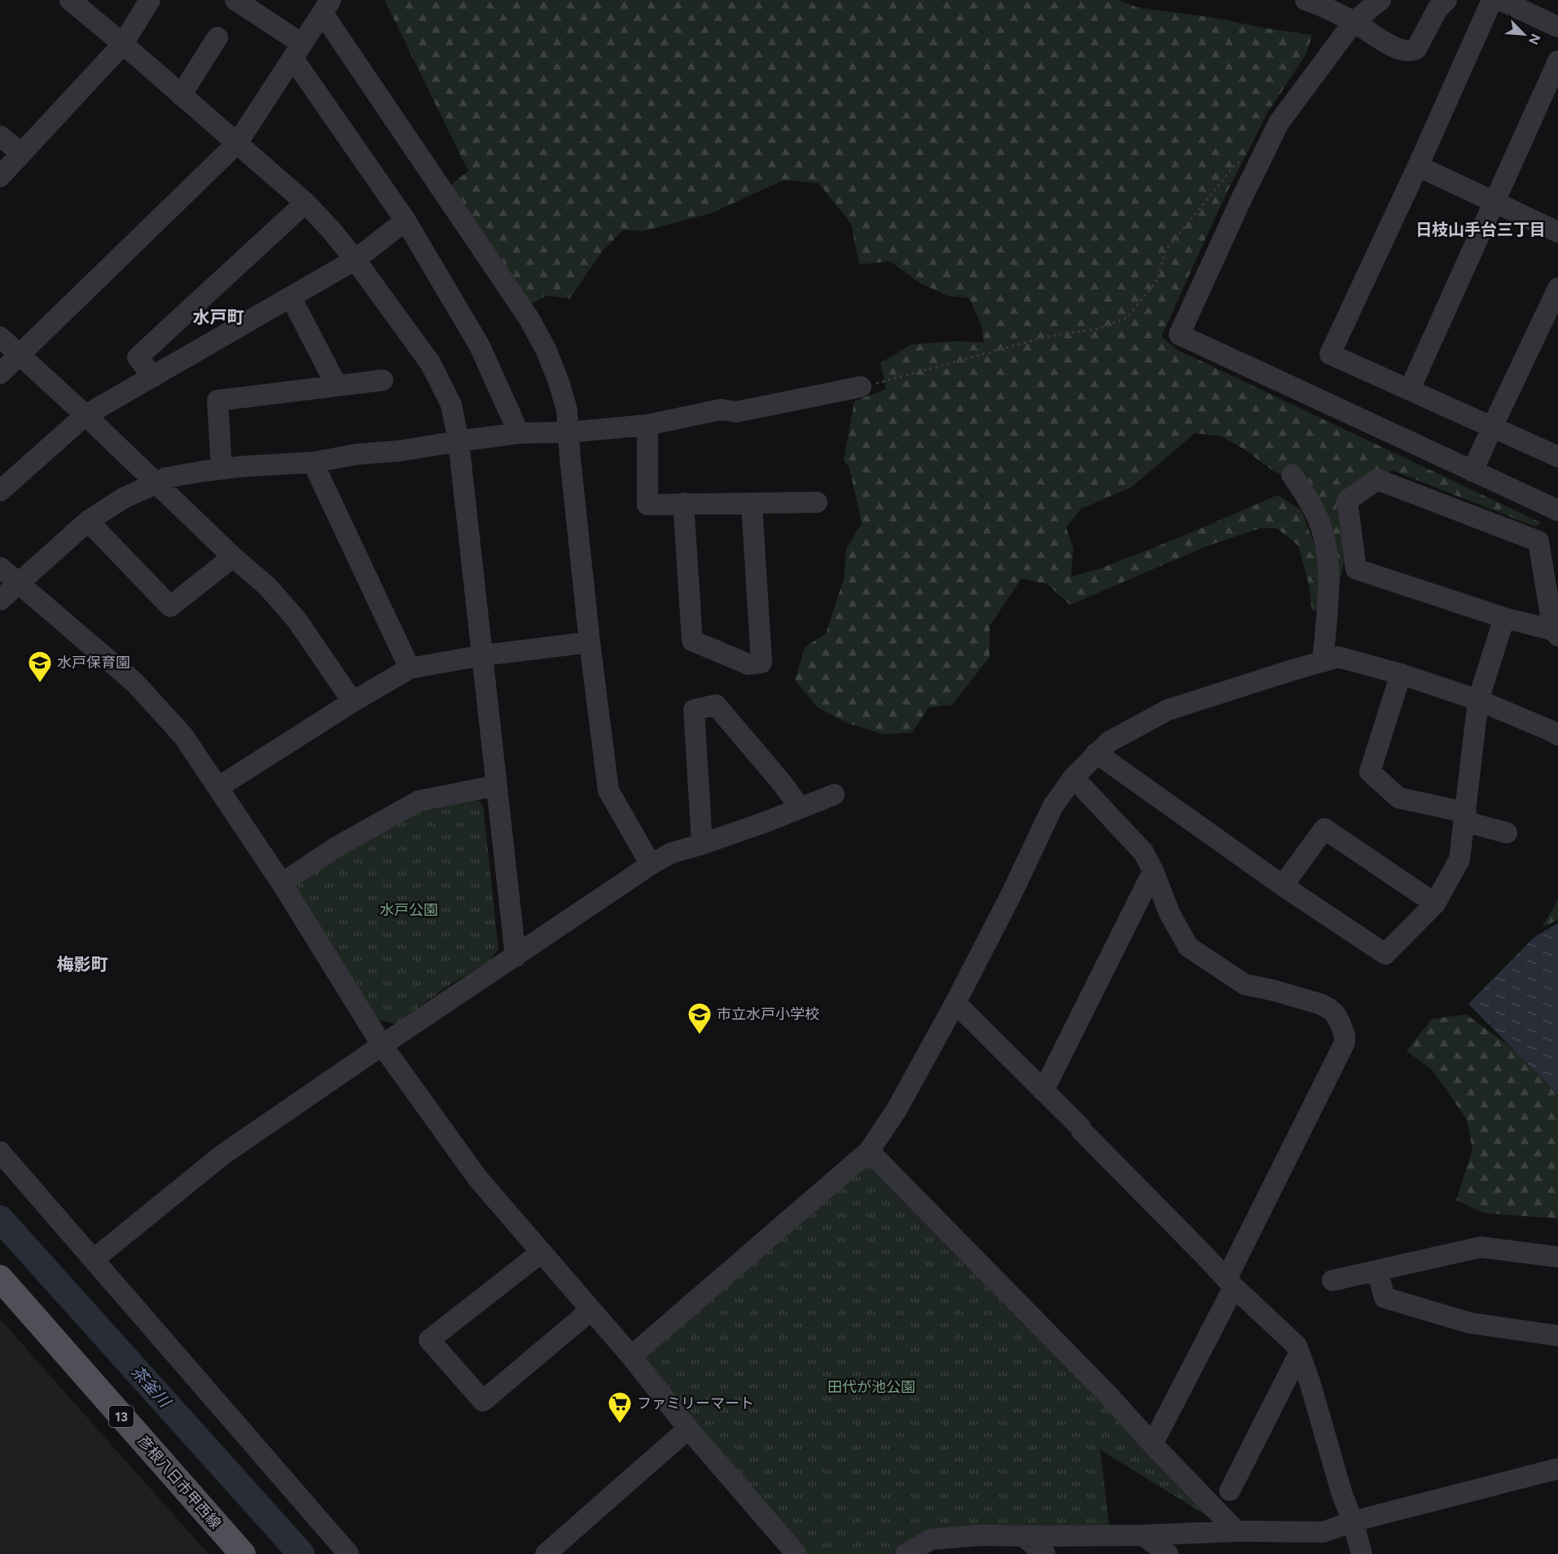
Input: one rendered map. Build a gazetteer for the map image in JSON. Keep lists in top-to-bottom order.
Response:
{
  "streets": {
    "main road": ["13", "彦根八日市甲西線"]
  },
  "districts": ["日枝山手台三丁目", "水戸町", "梅影町"],
  "water": ["茶釜川"],
  "parks": ["水戸公園", "田代が池公園"],
  "places": {
    "school or university": ["水戸保育園", "市立水戸小学校"],
    "supermarket": ["ファミリーマート"]
  },
  "north": "bottom right"
}
